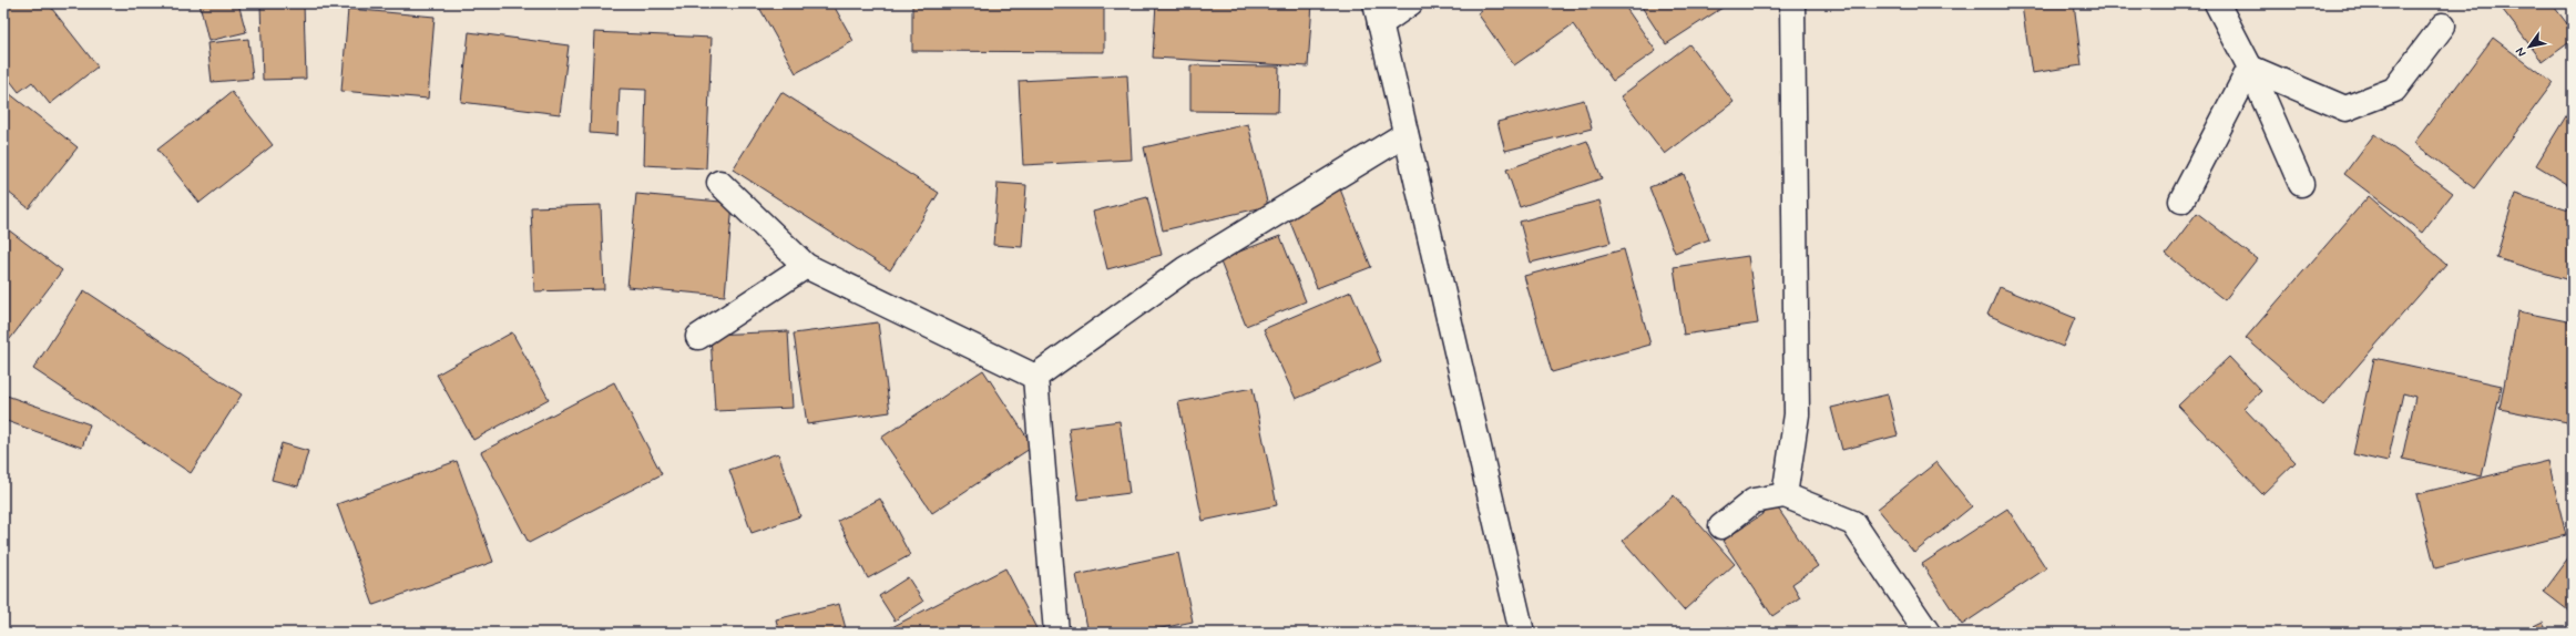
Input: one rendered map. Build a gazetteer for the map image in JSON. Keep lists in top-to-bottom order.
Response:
{
  "north": "bottom left"
}
